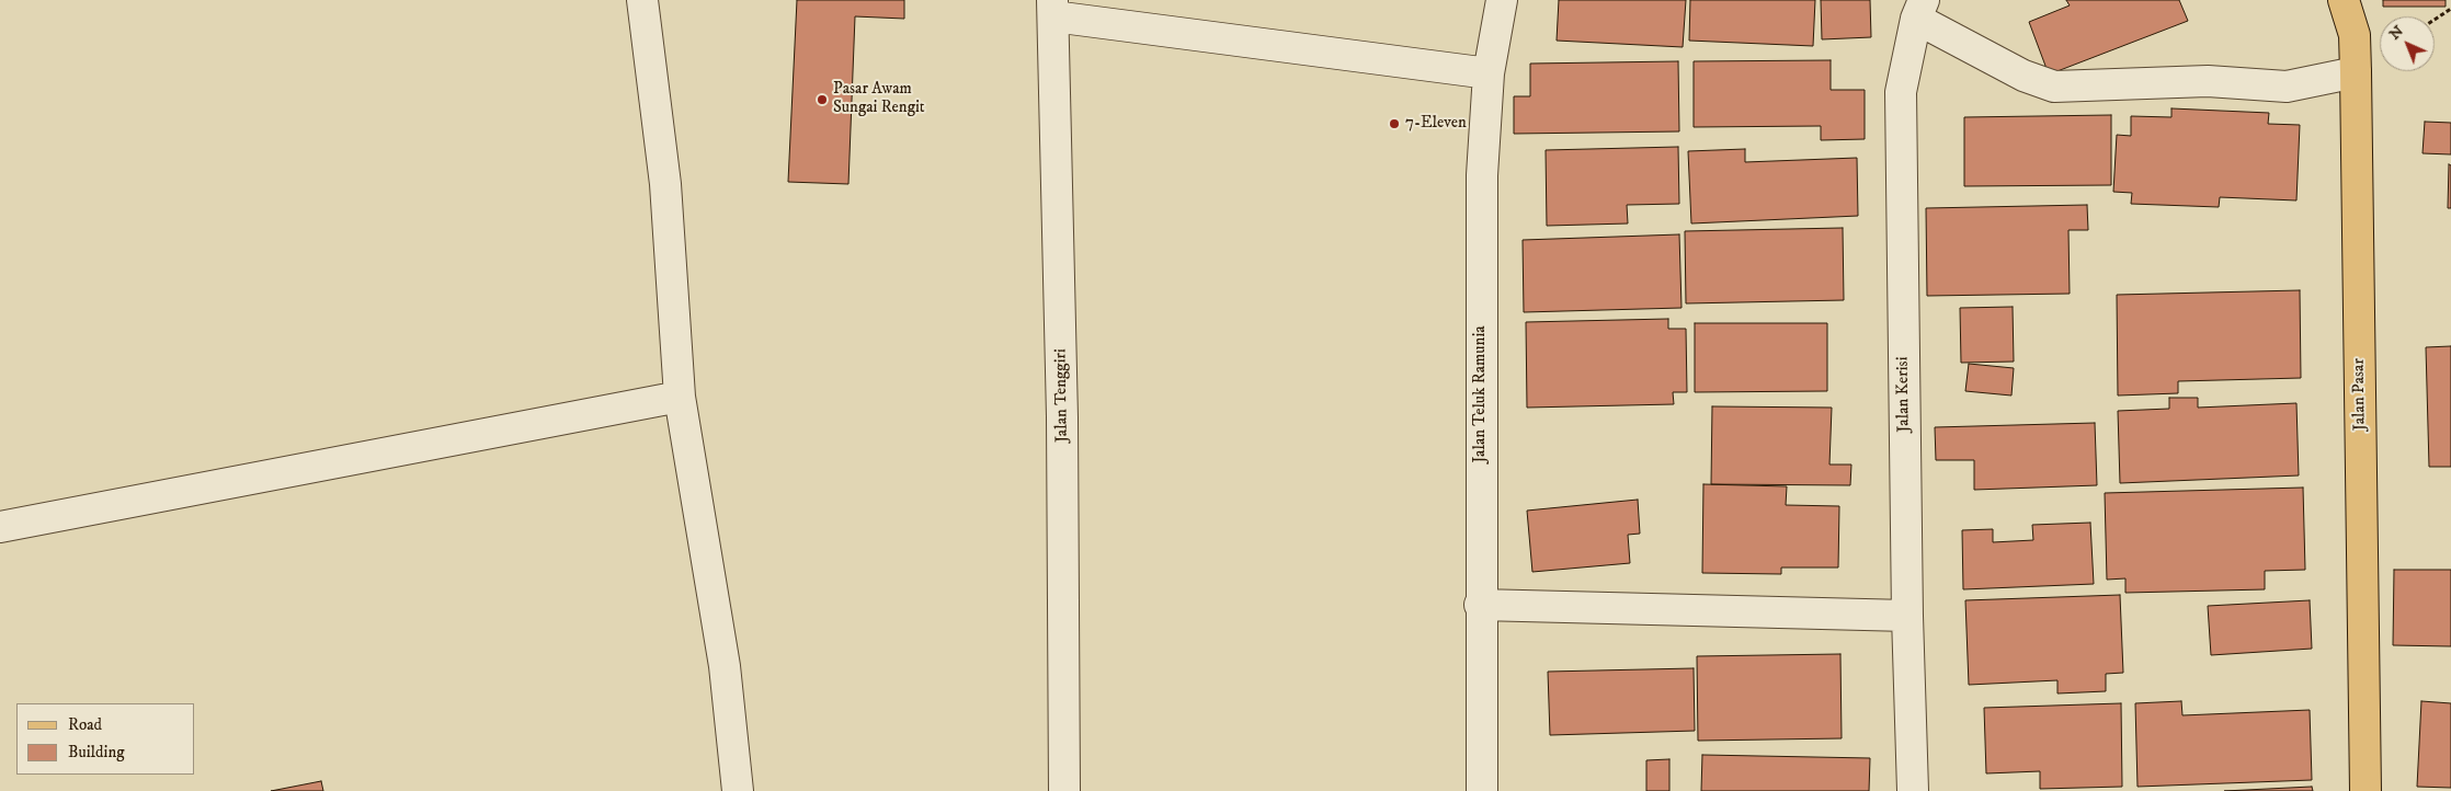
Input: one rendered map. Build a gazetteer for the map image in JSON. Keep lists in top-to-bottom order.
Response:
{
  "streets": {
    "main road": ["Jalan Pasar"],
    "street": ["Jalan Teluk Ramunia", "Jalan Kerisi", "Jalan Tenggiri"]
  },
  "places": ["Pasar Awam Sungai Rengit", "7-Eleven"],
  "legend": ["Road", "Building"],
  "north": "top left"
}
